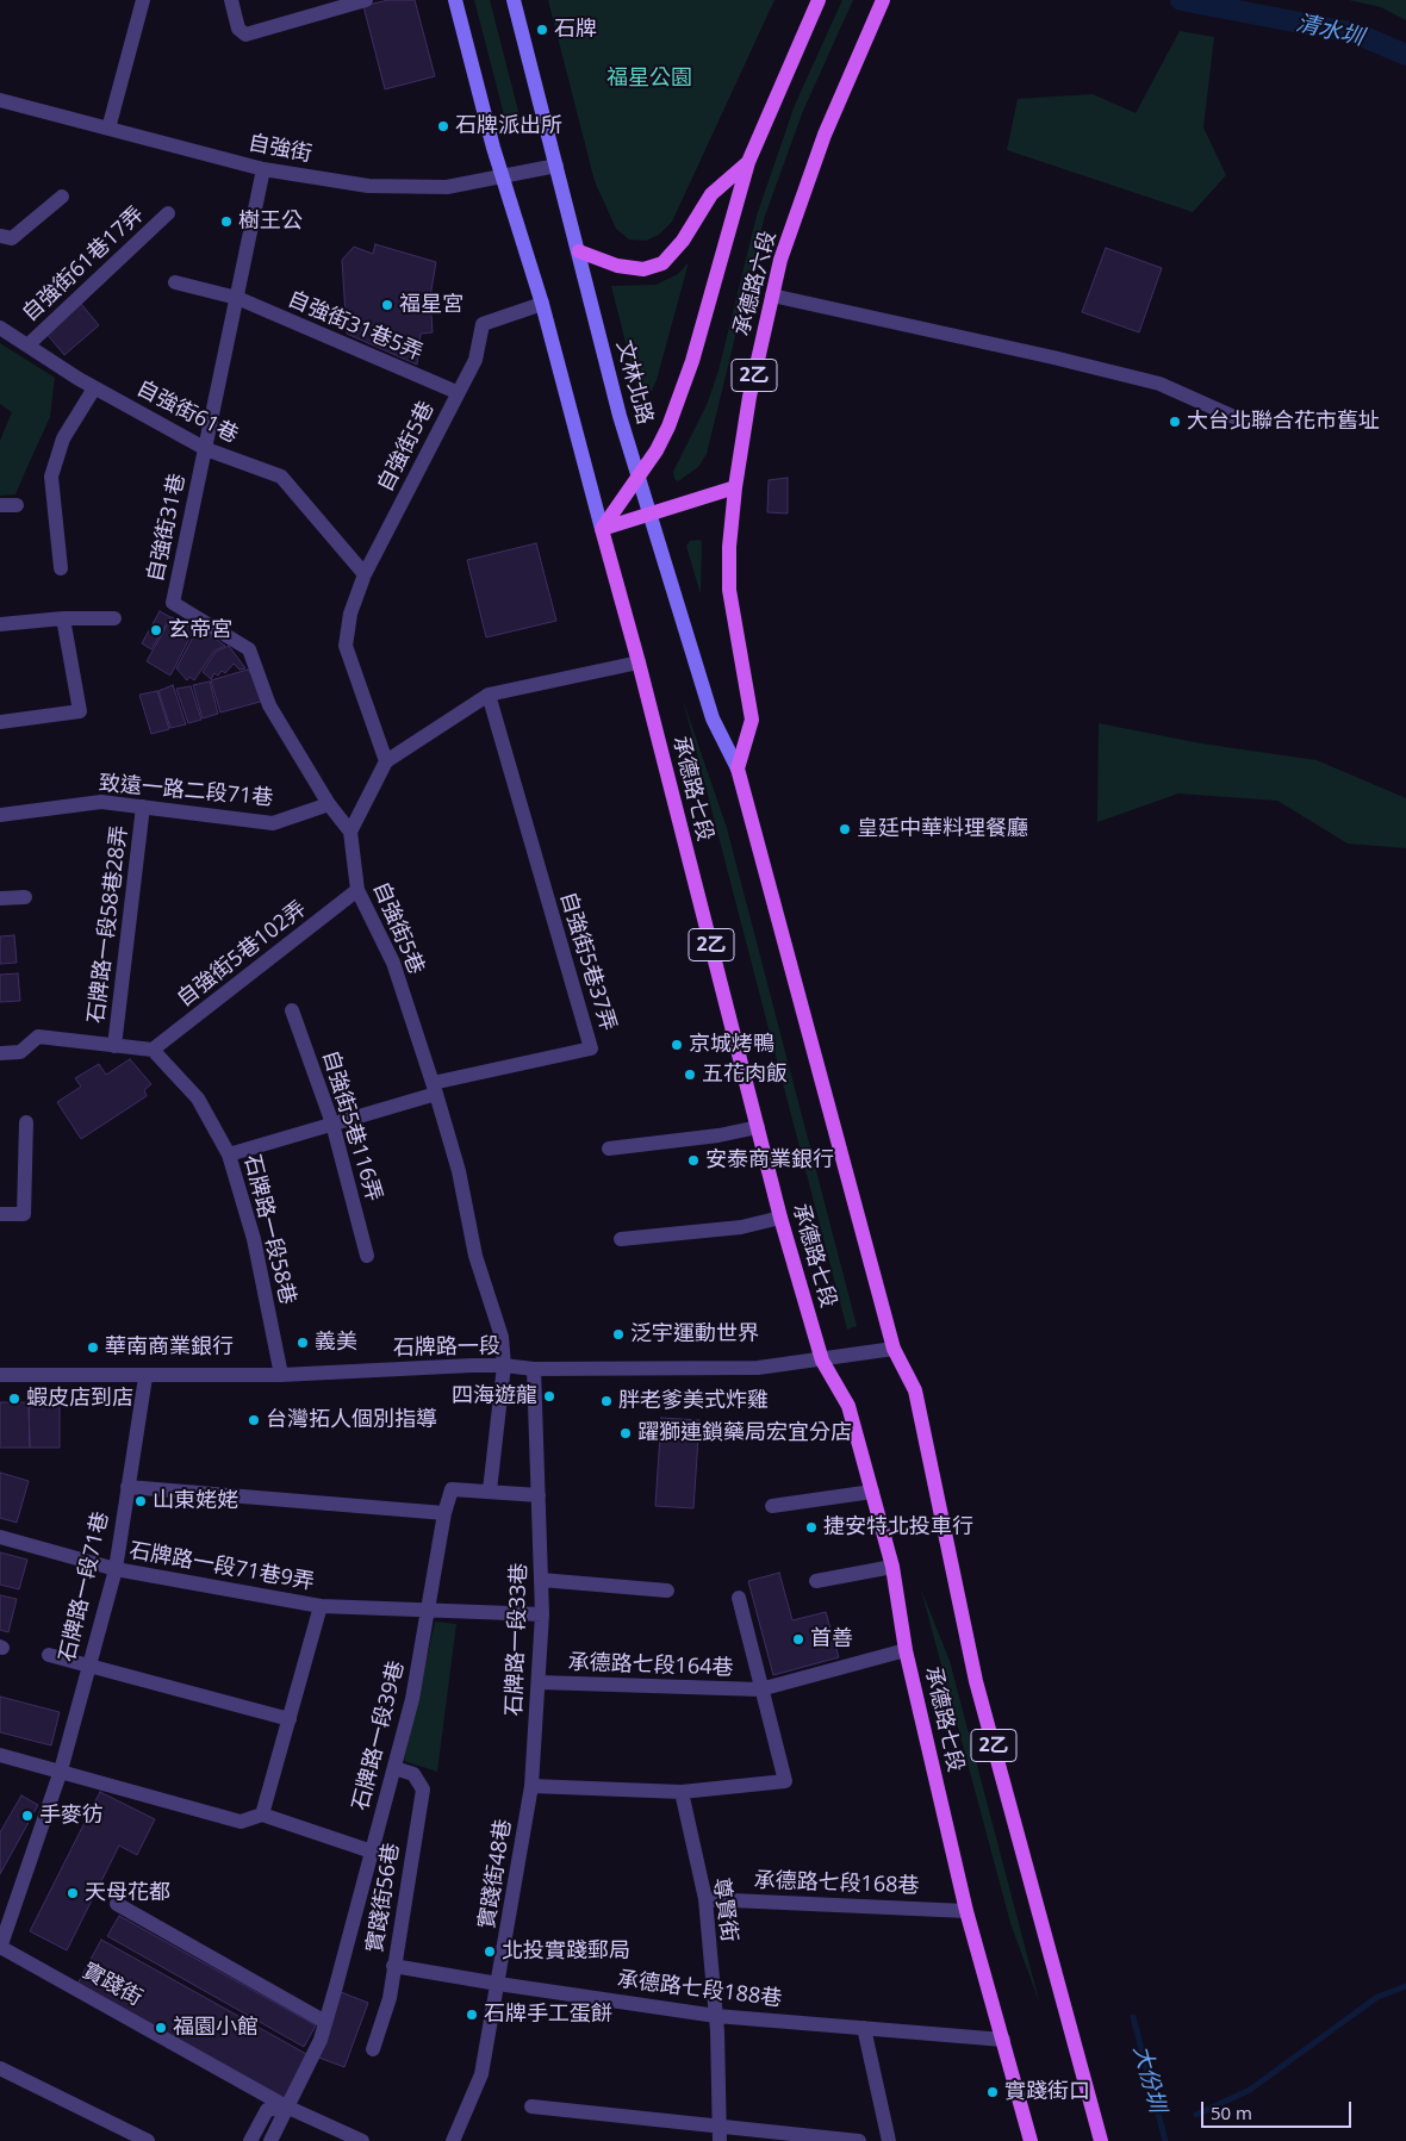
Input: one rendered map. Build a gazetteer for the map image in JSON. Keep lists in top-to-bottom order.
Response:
{
  "streets": {
    "main road": [
      "承德路六段",
      "2乙",
      "文林北路",
      "承德路七段"
    ],
    "street": [
      "自強街",
      "自強街61巷17弄",
      "自強街31巷5弄",
      "自強街61巷",
      "自強街5巷",
      "自強街31巷",
      "致遠一路二段71巷",
      "石牌路一段58巷28弄",
      "自強街5巷102弄",
      "自強街5巷37弄",
      "自強街5巷116弄",
      "石牌路一段58巷",
      "石牌路一段",
      "石牌路一段71巷9弄",
      "石牌路一段71巷",
      "石牌路一段33巷",
      "承德路七段164巷",
      "石牌路一段39巷",
      "實踐街48巷",
      "承德路七段168巷",
      "實踐街56巷",
      "尊賢街",
      "實踐街",
      "承德路七段188巷"
    ]
  },
  "crossings": [
    ["自強街", "文林北路"],
    ["自強街", "自強街31巷"],
    ["自強街61巷17弄", "自強街61巷"],
    ["承德路六段", "文林北路"],
    ["承德路六段", "承德路七段"],
    ["自強街31巷5弄", "自強街5巷"],
    ["自強街31巷5弄", "自強街31巷"],
    ["文林北路", "承德路七段"],
    ["自強街61巷", "自強街5巷"],
    ["自強街61巷", "自強街31巷"],
    ["自強街5巷", "自強街31巷"],
    ["自強街5巷", "自強街5巷102弄"],
    ["自強街5巷", "自強街5巷37弄"],
    ["自強街5巷", "石牌路一段"],
    ["自強街31巷", "致遠一路二段71巷"],
    ["承德路七段", "石牌路一段"],
    ["承德路七段", "承德路七段164巷"],
    ["承德路七段", "承德路七段168巷"],
    ["承德路七段", "承德路七段188巷"],
    ["致遠一路二段71巷", "石牌路一段58巷28弄"],
    ["自強街5巷102弄", "石牌路一段58巷"],
    ["石牌路一段58巷", "石牌路一段"],
    ["石牌路一段", "石牌路一段71巷"],
    ["石牌路一段", "石牌路一段33巷"],
    ["石牌路一段71巷9弄", "石牌路一段71巷"],
    ["石牌路一段71巷9弄", "石牌路一段33巷"],
    ["石牌路一段71巷9弄", "石牌路一段39巷"],
    ["石牌路一段71巷", "實踐街"],
    ["石牌路一段33巷", "承德路七段164巷"],
    ["石牌路一段33巷", "實踐街48巷"],
    ["石牌路一段39巷", "實踐街56巷"],
    ["石牌路一段39巷", "實踐街"],
    ["實踐街48巷", "承德路七段188巷"],
    ["承德路七段168巷", "尊賢街"],
    ["實踐街56巷", "承德路七段188巷"],
    ["尊賢街", "承德路七段188巷"]
  ],
  "water": ["清水圳", "大份圳"],
  "parks": ["福星公園"],
  "places": [
    "石牌",
    "石牌派出所",
    "樹王公",
    "福星宮",
    "大台北聯合花市舊址",
    "玄帝宮",
    "皇廷中華料理餐廳",
    "京城烤鴨",
    "五花肉飯",
    "安泰商業銀行",
    "泛宇運動世界",
    "義美",
    "華南商業銀行",
    "四海遊龍",
    "蝦皮店到店",
    "胖老爹美式炸雞",
    "台灣拓人個別指導",
    "躍獅連鎖藥局宏宜分店",
    "山東姥姥",
    "捷安特北投車行",
    "首善",
    "手麥彷",
    "天母花都",
    "北投實踐郵局",
    "石牌手工蛋餅",
    "福園小館",
    "實踐街口"
  ],
  "scale_bar": "50 m"
}
